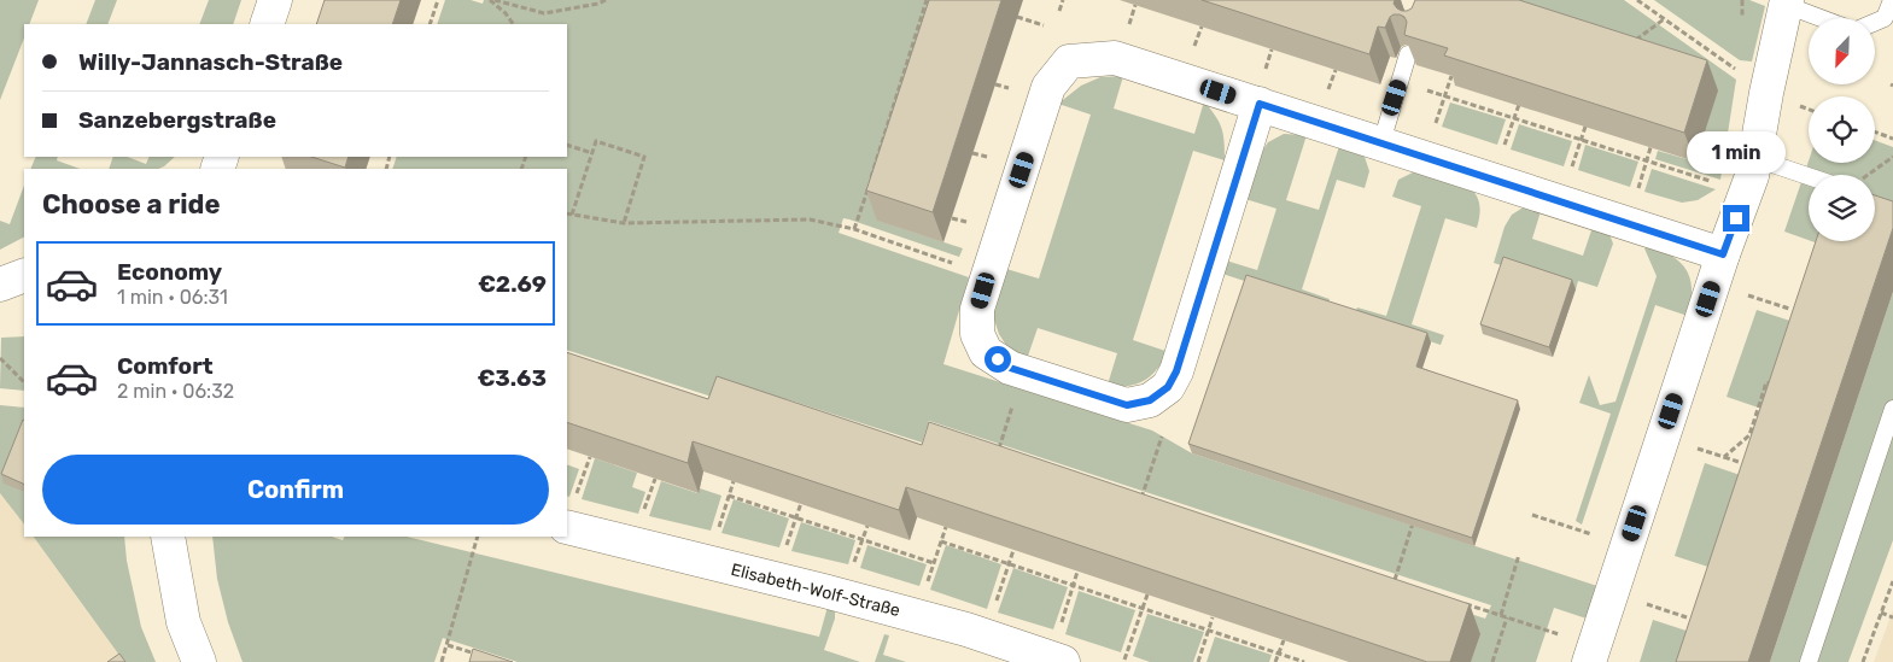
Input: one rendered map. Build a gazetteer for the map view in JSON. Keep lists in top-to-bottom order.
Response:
{
  "streets": {
    "street": ["Elisabeth-Wolf-Straße"]
  },
  "north": "bottom left",
  "page": {
    "banner": ["Willy-Jannasch-Straße", "Sanzebergstraße"],
    "bubble": "1 min",
    "heading": "Choose a ride",
    "list": [
      {
        "name": "Economy",
        "note": "1 min · 06:31",
        "value": "€2.69"
      },
      {
        "name": "Comfort",
        "note": "2 min · 06:32",
        "value": "€3.63"
      }
    ],
    "buttons": "Confirm"
  }
}
